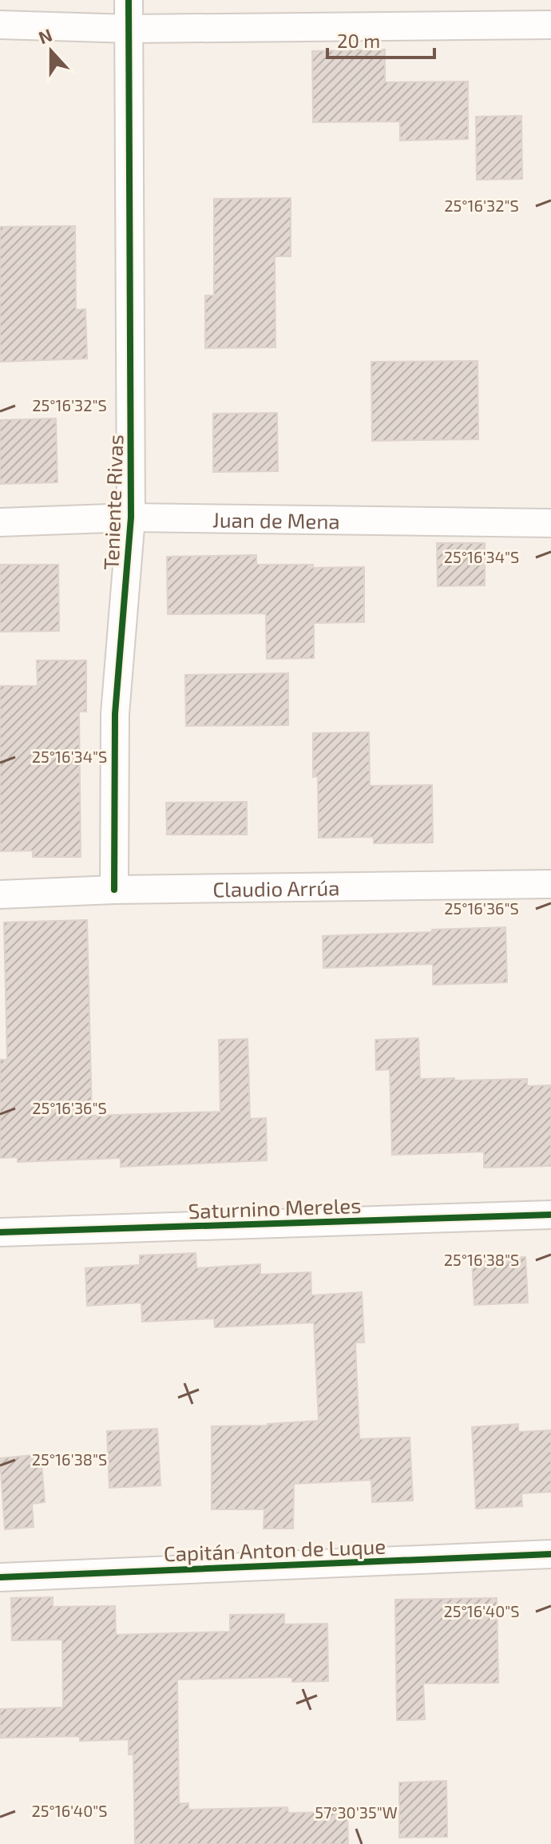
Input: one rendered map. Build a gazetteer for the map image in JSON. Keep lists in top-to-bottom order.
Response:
{
  "streets": {
    "street": [
      "Teniente Rivas",
      "Juan de Mena",
      "Claudio Arrúa",
      "Saturnino Mereles",
      "Capitán Anton de Luque"
    ]
  },
  "crossings": [
    ["Teniente Rivas", "Juan de Mena"],
    ["Teniente Rivas", "Claudio Arrúa"]
  ],
  "scale_bar": "20 m",
  "north": "top",
  "coordinates": [
    "25°16'32\"S",
    "25°16'34\"S",
    "25°16'36\"S",
    "25°16'38\"S",
    "25°16'40\"S",
    "57°30'35\"W"
  ]
}
